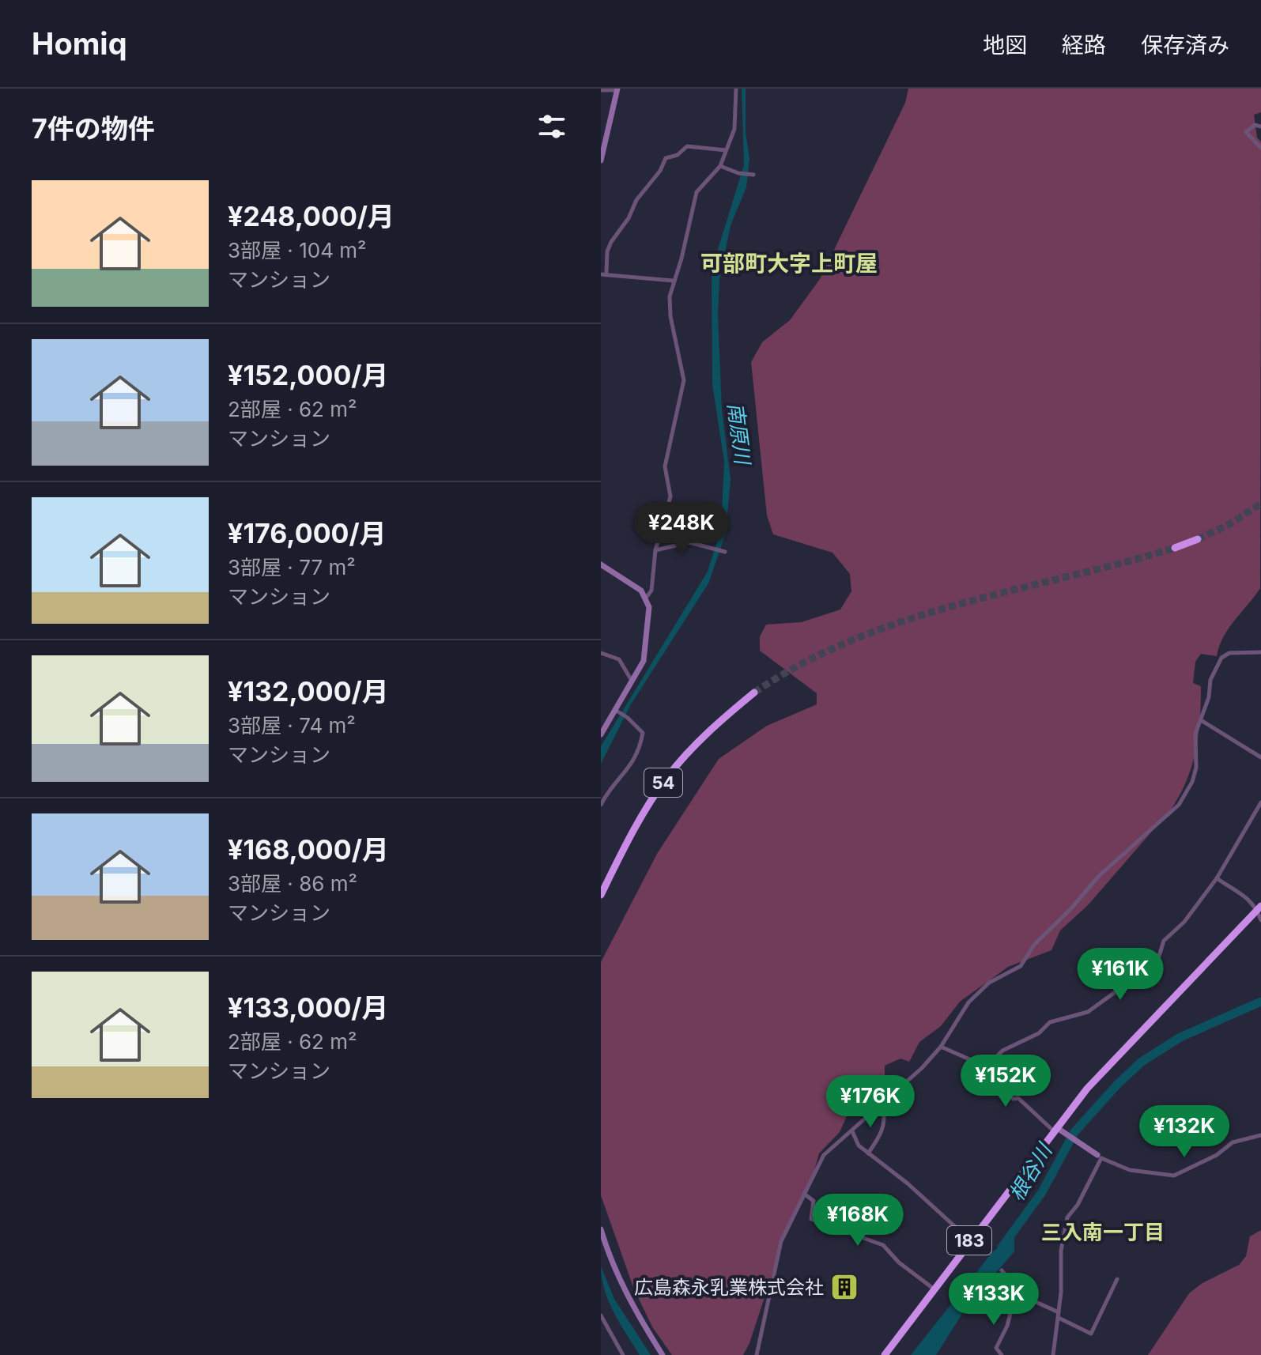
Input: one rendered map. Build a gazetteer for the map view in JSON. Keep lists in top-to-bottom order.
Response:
{
  "streets": {
    "highway": ["54", "183"]
  },
  "districts": ["可部町大字上町屋", "三入南一丁目"],
  "water": ["南原川", "根谷川"],
  "places": {
    "building": ["広島森永乳業株式会社"]
  },
  "page": {
    "header": "Homiq",
    "nav": ["地図", "経路", "保存済み"],
    "heading": "7件の物件",
    "list": [
      {
        "name": "¥248,000/月",
        "note": "3部屋 · 104 m² · マンション"
      },
      {
        "name": "¥152,000/月",
        "note": "2部屋 · 62 m² · マンション"
      },
      {
        "name": "¥176,000/月",
        "note": "3部屋 · 77 m² · マンション"
      },
      {
        "name": "¥132,000/月",
        "note": "3部屋 · 74 m² · マンション"
      },
      {
        "name": "¥168,000/月",
        "note": "3部屋 · 86 m² · マンション"
      },
      {
        "name": "¥133,000/月",
        "note": "2部屋 · 62 m² · マンション"
      }
    ],
    "price": [
      "¥248K",
      "¥161K",
      "¥152K",
      "¥176K",
      "¥132K",
      "¥168K",
      "¥133K"
    ]
  }
}
